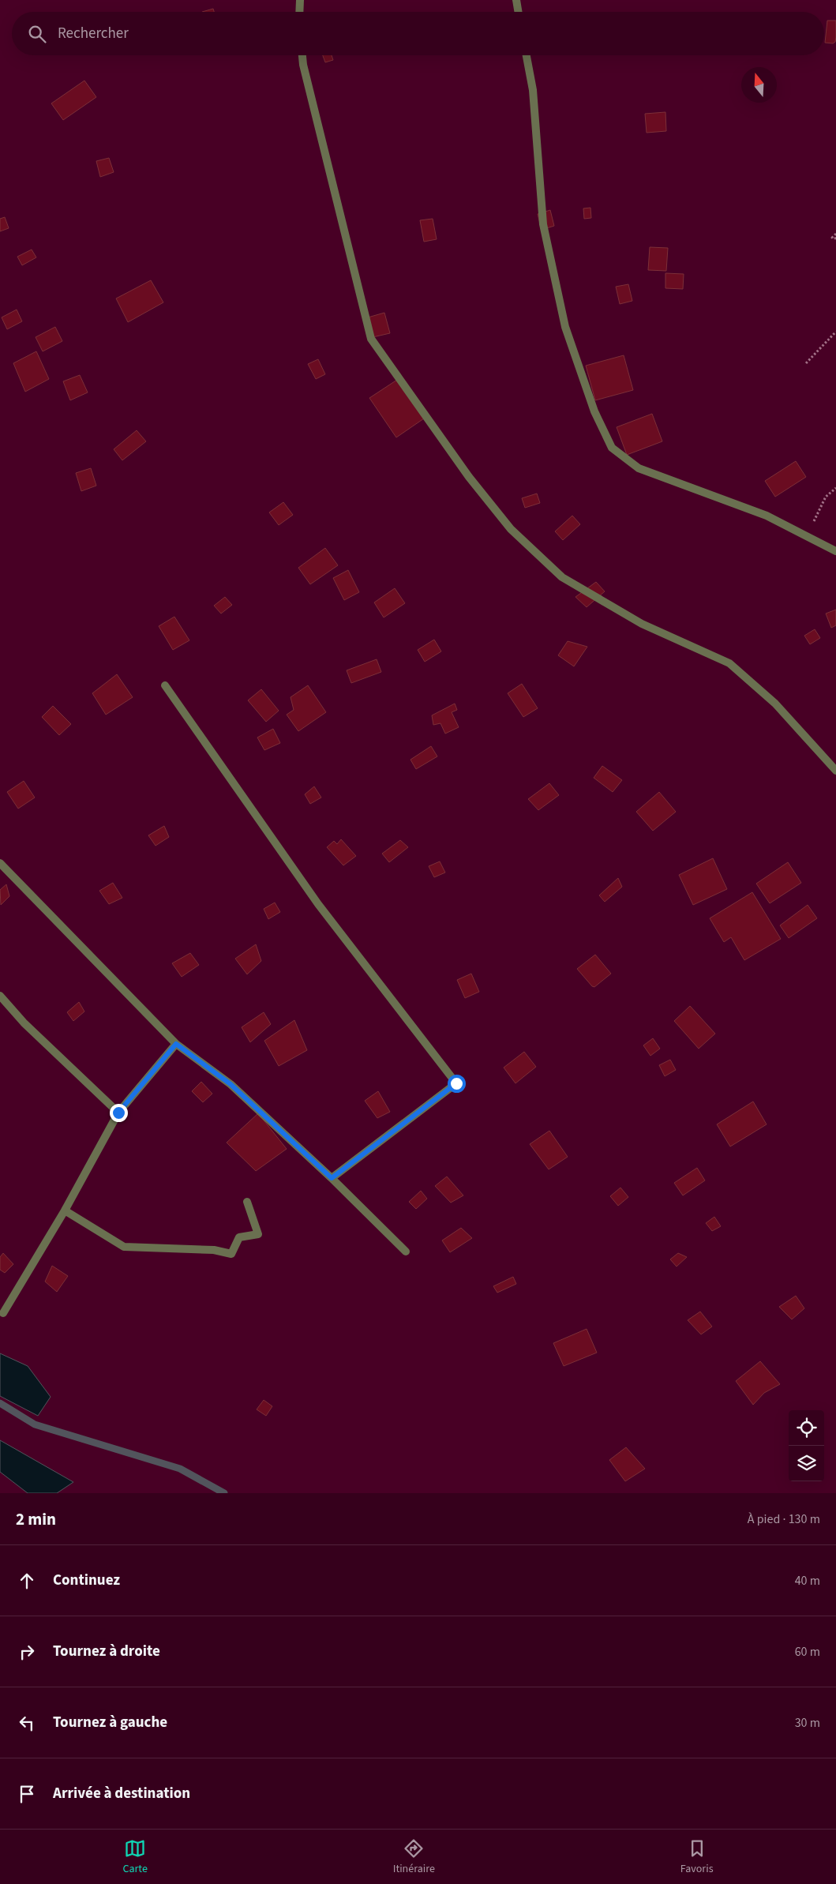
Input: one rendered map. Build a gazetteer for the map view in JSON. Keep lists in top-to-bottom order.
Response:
{
  "north": "top",
  "page": {
    "search": "Rechercher",
    "heading": ["2 min", "À pied · 130 m"],
    "list": [
      ["Continuez", "40 m"],
      ["Tournez à droite", "60 m"],
      ["Tournez à gauche", "30 m"],
      "Arrivée à destination"
    ],
    "nav": ["Carte", "Itinéraire", "Favoris"]
  }
}
